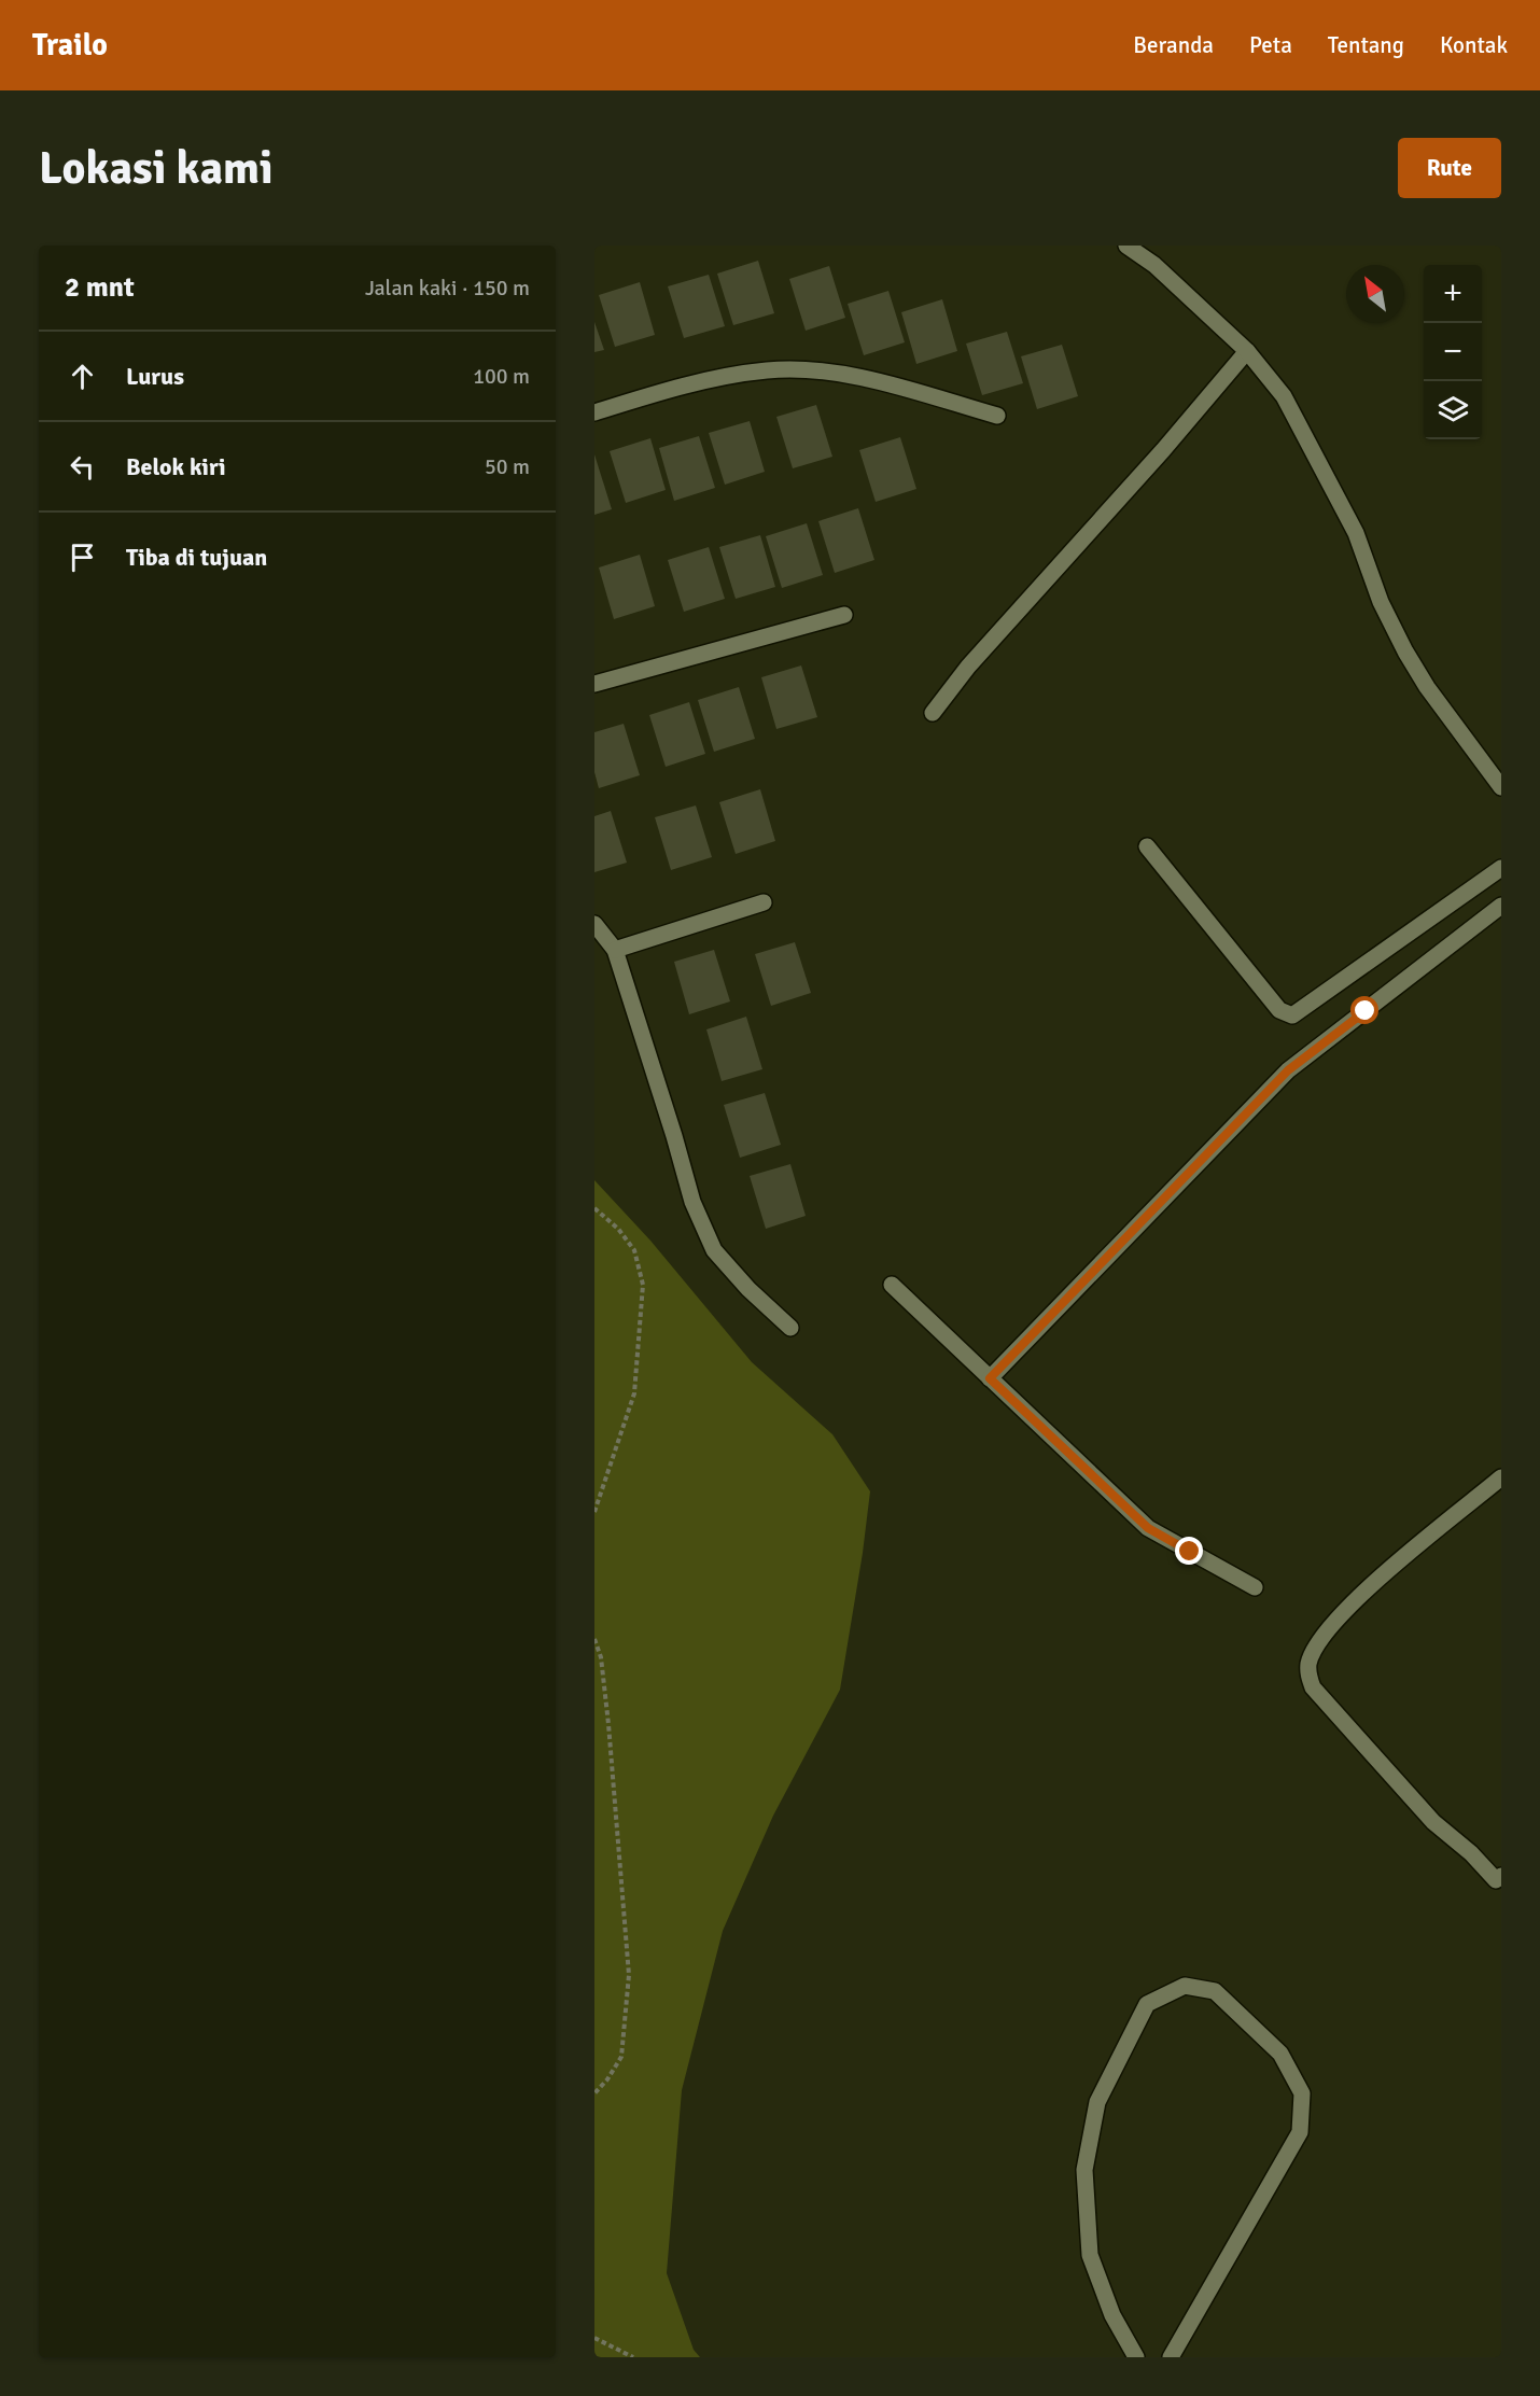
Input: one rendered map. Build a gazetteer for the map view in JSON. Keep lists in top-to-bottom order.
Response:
{
  "north": "top left",
  "page": {
    "header": "Trailo",
    "nav": [
      "Beranda",
      "Peta",
      "Tentang",
      "Kontak"
    ],
    "buttons": "Rute",
    "title": "Lokasi kami",
    "heading": ["2 mnt", "Jalan kaki · 150 m"],
    "map_buttons": ["+", "−"],
    "list": [
      ["Lurus", "100 m"],
      ["Belok kiri", "50 m"],
      "Tiba di tujuan"
    ]
  }
}
